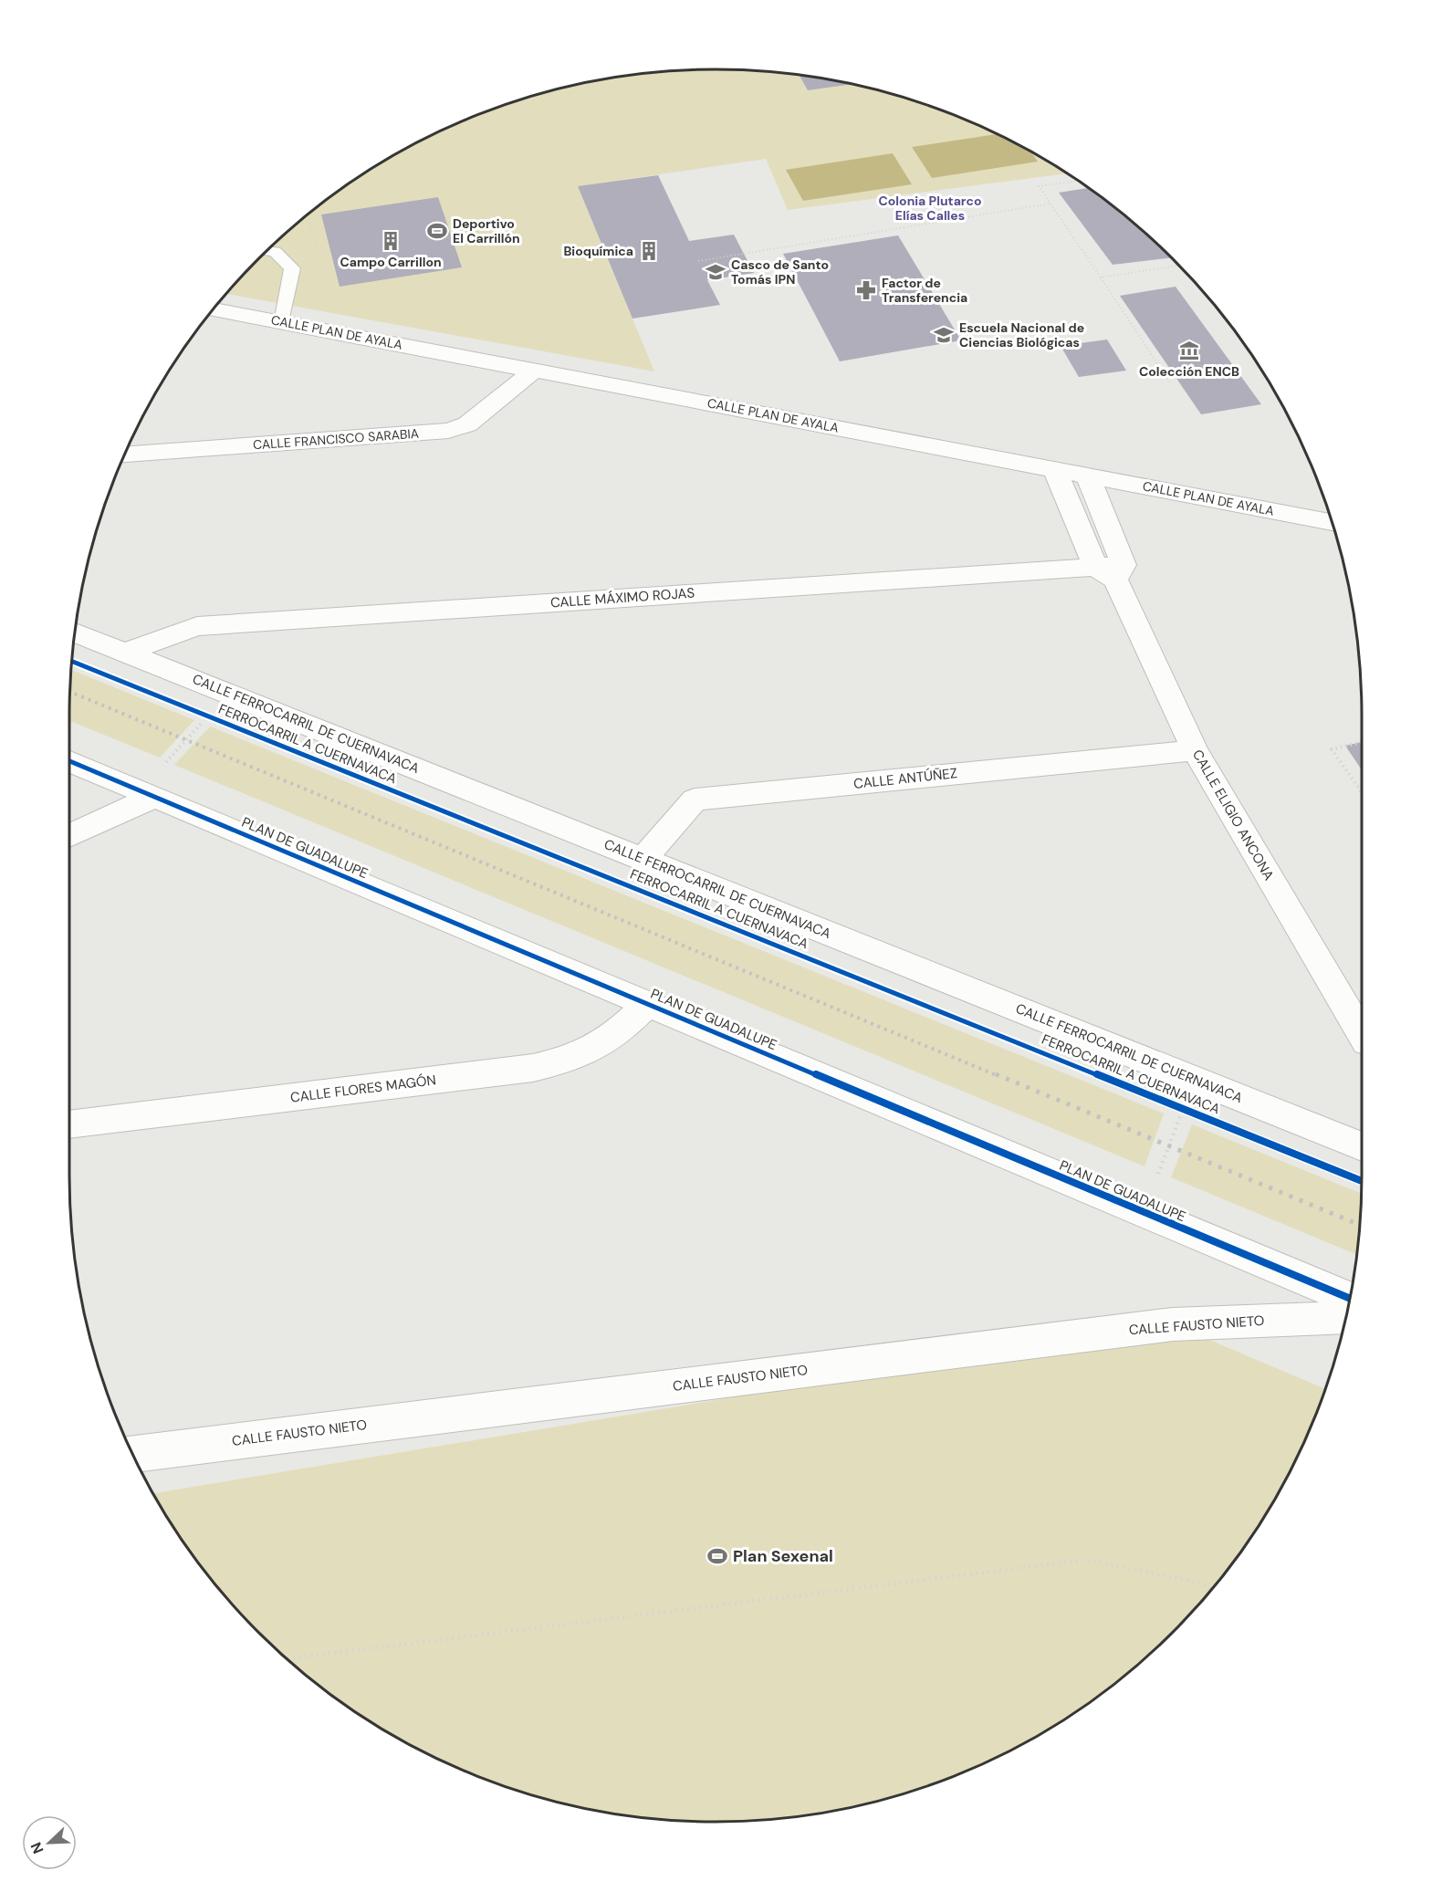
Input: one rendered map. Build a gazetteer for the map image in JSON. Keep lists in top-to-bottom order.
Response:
{
  "streets": {
    "street": [
      "CALLE PLAN DE AYALA",
      "CALLE FRANCISCO SARABIA",
      "CALLE MÁXIMO ROJAS",
      "CALLE FERROCARRIL DE CUERNAVACA",
      "CALLE ANTÚÑEZ",
      "CALLE ELIGIO ANCONA",
      "PLAN DE GUADALUPE",
      "CALLE FLORES MAGÓN",
      "CALLE FAUSTO NIETO"
    ],
    "cycle path": ["FERROCARRIL A CUERNAVACA"]
  },
  "crossings": [
    ["CALLE PLAN DE AYALA", "CALLE FRANCISCO SARABIA"],
    ["CALLE PLAN DE AYALA", "CALLE ELIGIO ANCONA"],
    ["CALLE MÁXIMO ROJAS", "CALLE FERROCARRIL DE CUERNAVACA"],
    ["CALLE MÁXIMO ROJAS", "CALLE ELIGIO ANCONA"],
    ["CALLE FERROCARRIL DE CUERNAVACA", "CALLE ANTÚÑEZ"],
    ["CALLE ANTÚÑEZ", "CALLE ELIGIO ANCONA"],
    ["PLAN DE GUADALUPE", "CALLE FLORES MAGÓN"]
  ],
  "districts": ["Colonia Plutarco Elías Calles"],
  "places": {
    "sports": ["Deportivo El Carrillón", "Plan Sexenal"],
    "building": ["Campo Carrillon", "Bioquímica"],
    "school or university": ["Casco de Santo Tomás IPN", "Escuela Nacional de Ciencias Biológicas"],
    "pharmacy": ["Factor de Transferencia"],
    "museum": ["Colección ENCB"]
  },
  "north": "bottom left"
}
